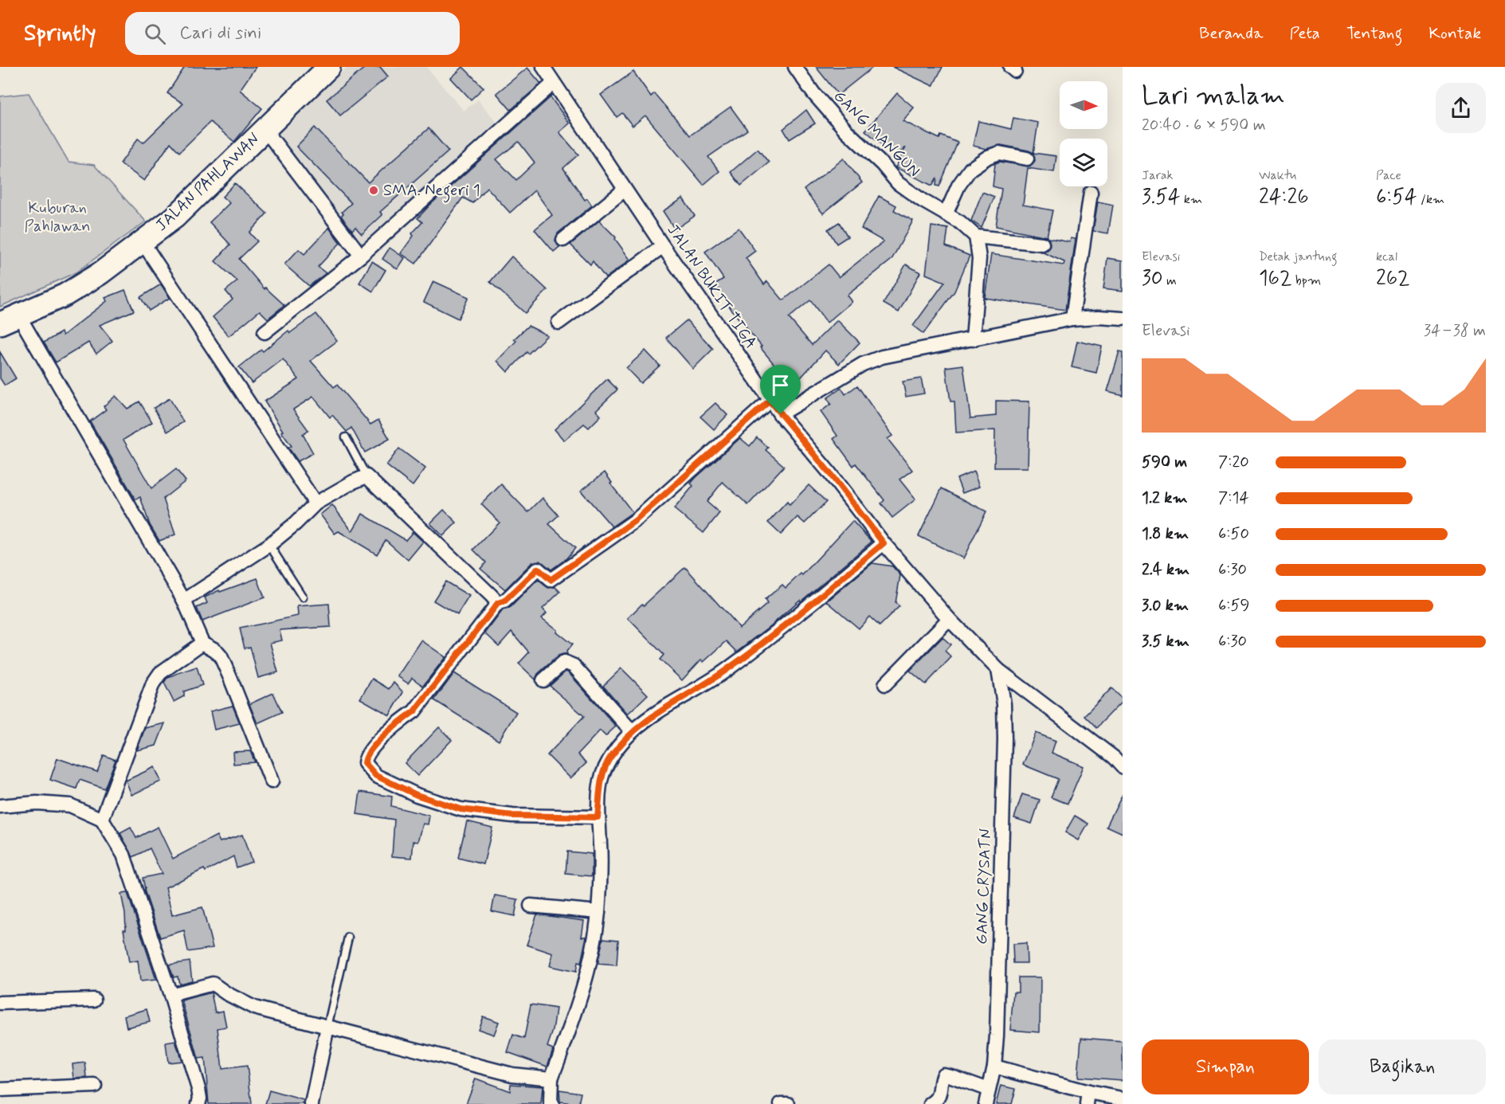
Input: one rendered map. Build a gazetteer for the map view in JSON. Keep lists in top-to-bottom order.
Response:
{
  "streets": {
    "main road": ["JALAN PAHLAWAN"],
    "street": ["GANG MANGUN", "JALAN BUKIT TIGA", "GANG CRYSATN"]
  },
  "crossings": [
    ["JALAN BUKIT TIGA", "GANG CRYSATN"]
  ],
  "parks": ["Kuburan Pahlawan"],
  "places": ["SMA. Negeri 1"],
  "north": "right",
  "page": {
    "header": "Sprintly",
    "search": "Cari di sini",
    "nav": [
      "Beranda",
      "Peta",
      "Tentang",
      "Kontak"
    ],
    "heading": ["Lari malam", "20:40 · 6 × 590 m"],
    "stats": [
      ["Jarak", "3.54 km"],
      ["Waktu", "24:26"],
      ["Pace", "6:54 /km"],
      ["Elevasi", "30 m"],
      ["Detak jantung", "162 bpm"],
      ["kcal", "262"]
    ],
    "chart": ["Elevasi", "34–38 m"],
    "list": [
      {
        "name": "590 m",
        "note": "7:20"
      },
      {
        "name": "1.2 km",
        "note": "7:14"
      },
      {
        "name": "1.8 km",
        "note": "6:50"
      },
      {
        "name": "2.4 km",
        "note": "6:30"
      },
      {
        "name": "3.0 km",
        "note": "6:59"
      },
      {
        "name": "3.5 km",
        "note": "6:30"
      }
    ],
    "buttons": ["Simpan", "Bagikan"]
  }
}
